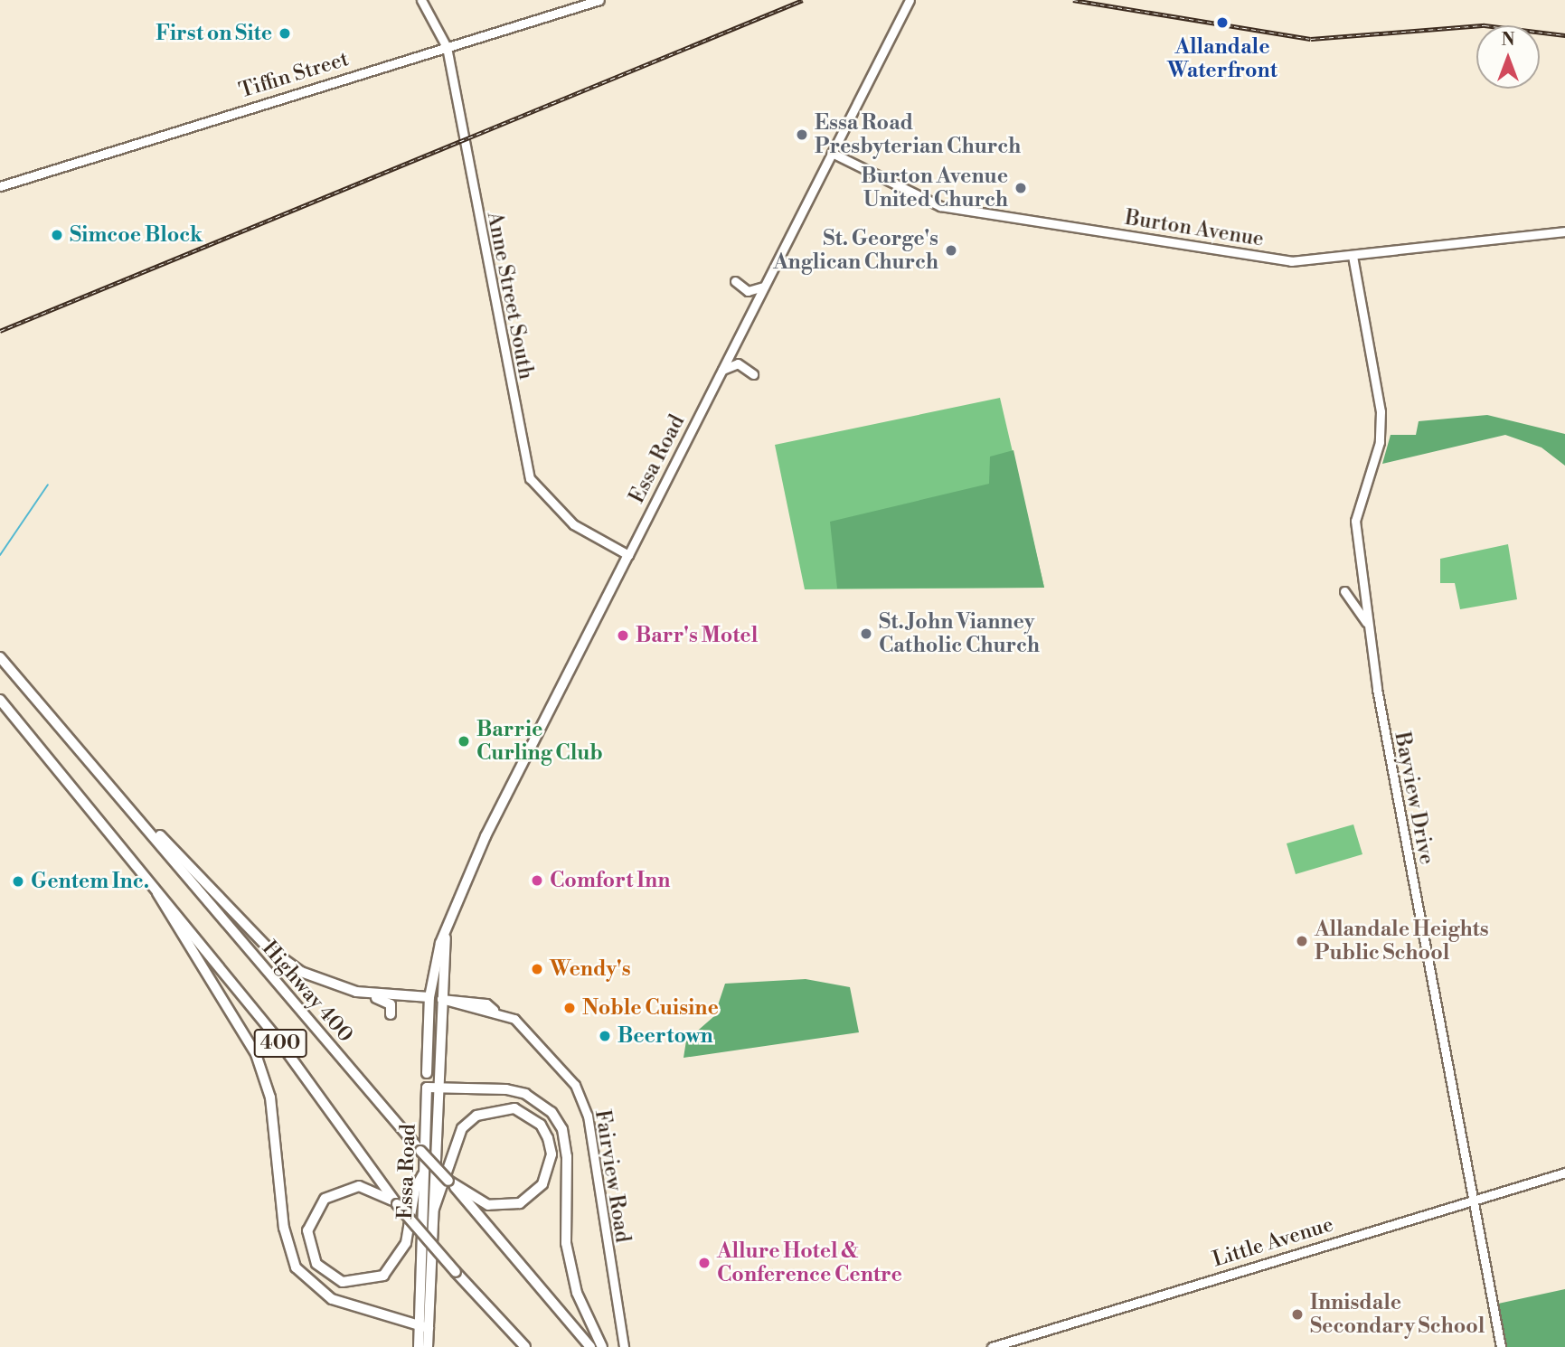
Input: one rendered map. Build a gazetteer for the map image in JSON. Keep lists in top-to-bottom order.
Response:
{
  "streets": {
    "highway": ["Highway 400", "400"],
    "main road": ["Essa Road"],
    "street": [
      "Tiffin Street",
      "Burton Avenue",
      "Anne Street South",
      "Bayview Drive",
      "Fairview Road",
      "Little Avenue"
    ]
  },
  "crossings": [
    ["Tiffin Street", "Anne Street South"],
    ["Burton Avenue", "Essa Road"],
    ["Burton Avenue", "Bayview Drive"],
    ["Anne Street South", "Essa Road"],
    ["Essa Road", "Fairview Road"],
    ["Bayview Drive", "Little Avenue"]
  ],
  "places": [
    "Allandale Waterfront",
    "First on Site",
    "Essa Road Presbyterian Church",
    "Burton Avenue United Church",
    "Simcoe Block",
    "St. George's Anglican Church",
    "St. John Vianney Catholic Church",
    "Barr's Motel",
    "Barrie Curling Club",
    "Comfort Inn",
    "Gentem Inc.",
    "Allandale Heights Public School",
    "Wendy's",
    "Noble Cuisine",
    "Beertown",
    "Allure Hotel & Conference Centre",
    "Innisdale Secondary School"
  ],
  "north": "top"
}
